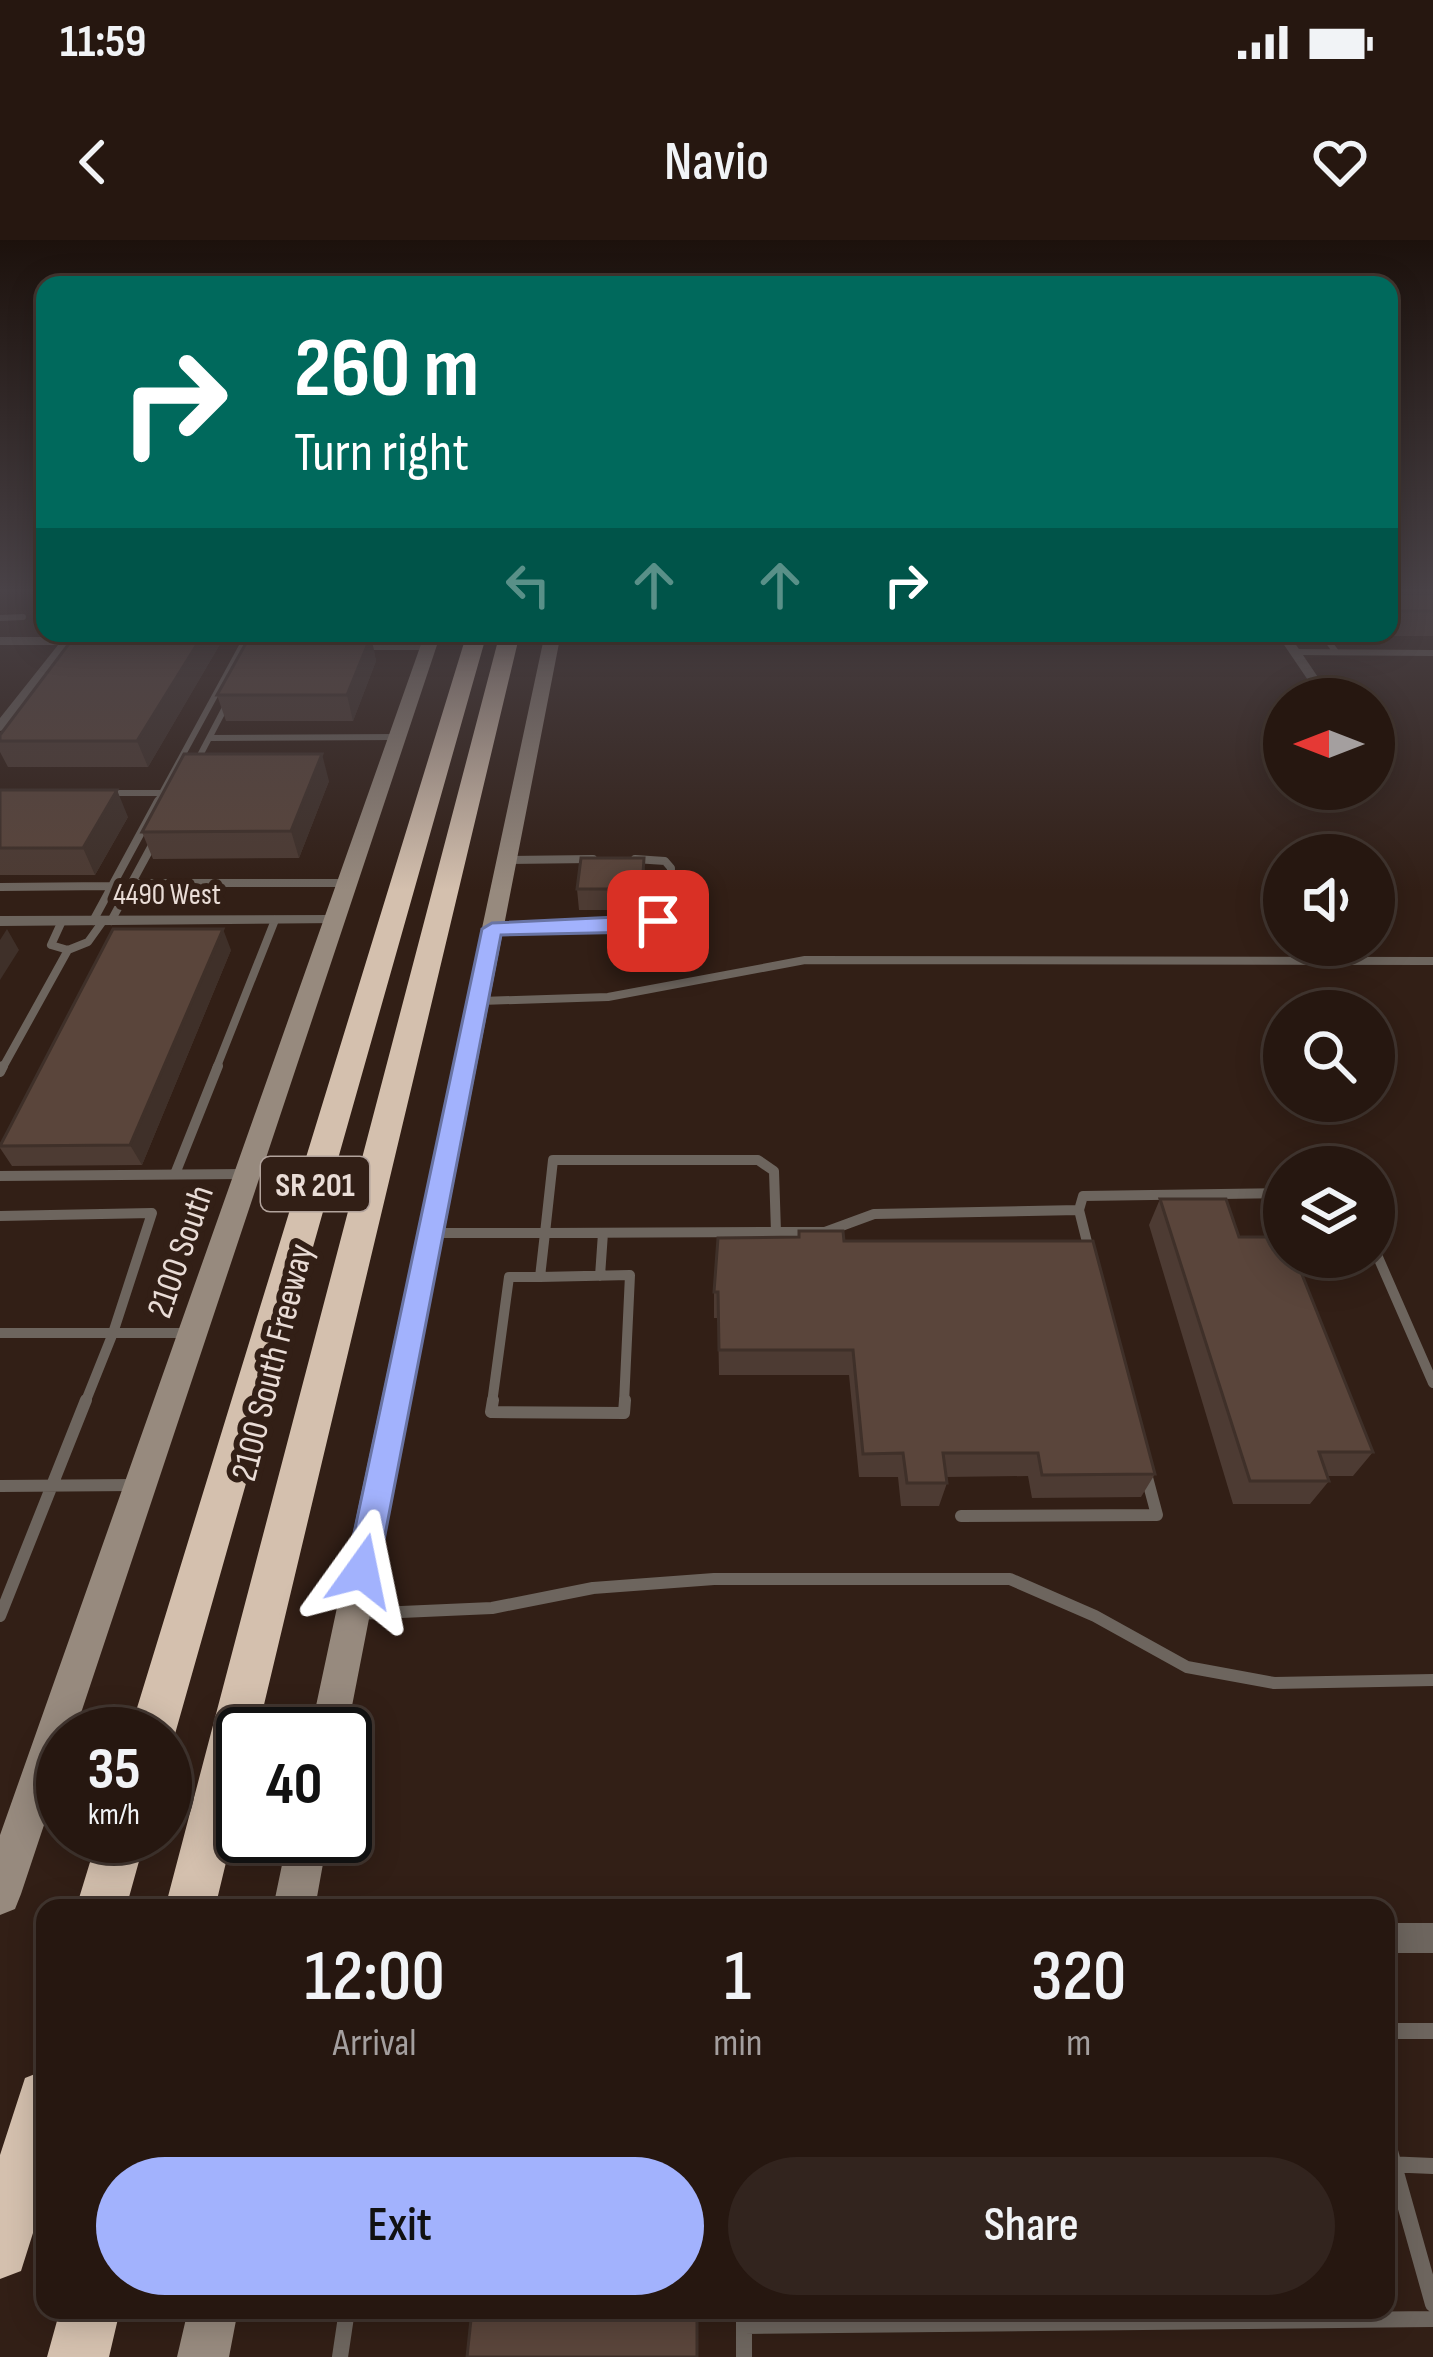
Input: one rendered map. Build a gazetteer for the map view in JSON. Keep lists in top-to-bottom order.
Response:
{
  "streets": {
    "highway": ["SR 201", "2100 South Freeway"],
    "street": ["4490 West", "2100 South"]
  },
  "crossings": [
    ["4490 West", "2100 South"]
  ],
  "north": "left",
  "page": {
    "status": "11:59",
    "header": "Navio",
    "turn": ["260 m", "Turn right"],
    "speed": "35 km/h",
    "limit": "40",
    "eta": [
      "12:00",
      "Arrival",
      "1",
      "min",
      "320",
      "m"
    ],
    "buttons": ["Exit", "Share"]
  }
}
